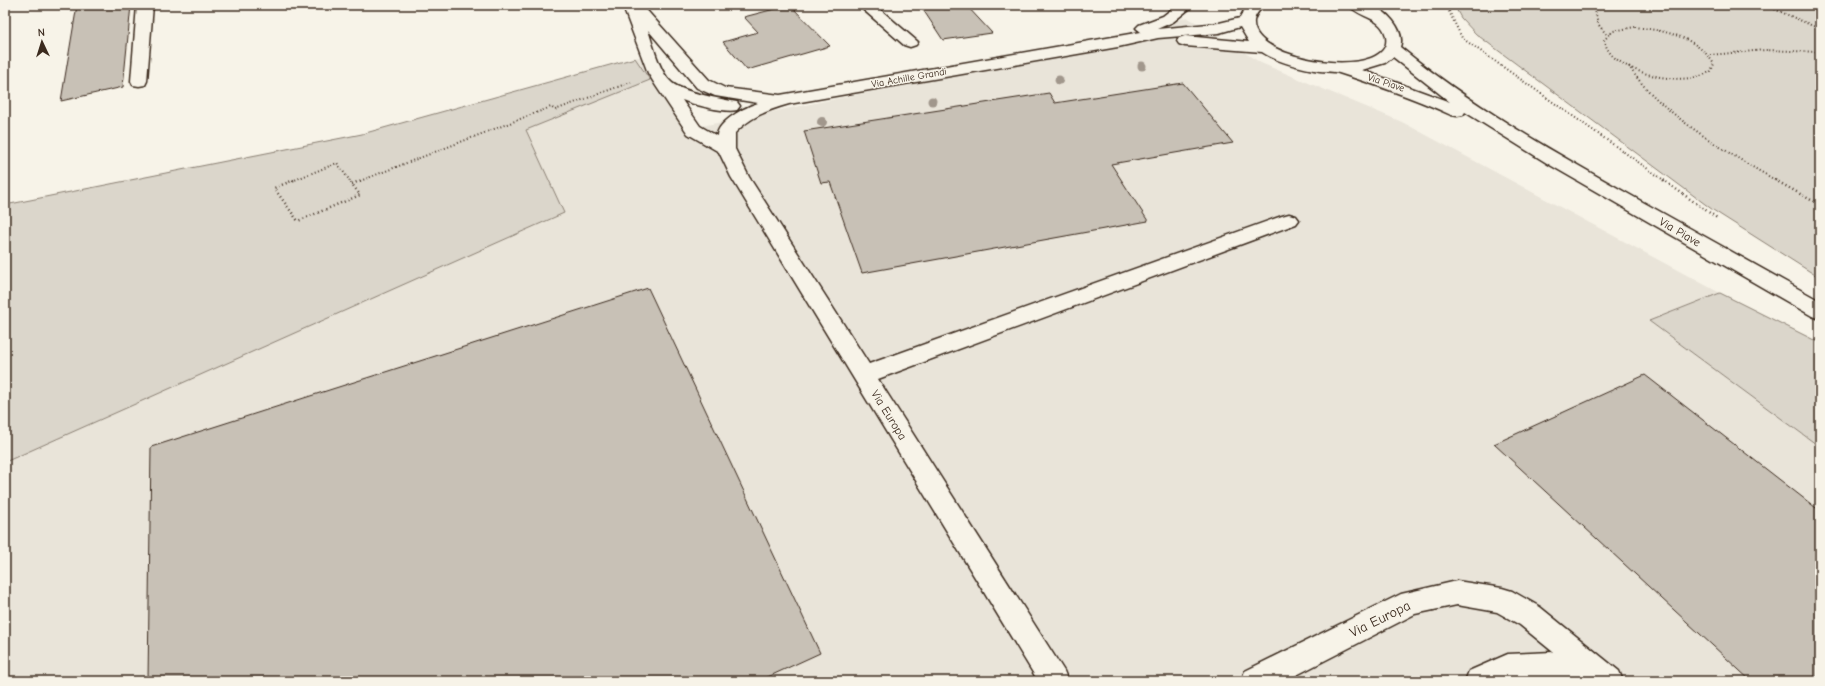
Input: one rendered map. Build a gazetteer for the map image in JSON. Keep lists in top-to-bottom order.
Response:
{
  "streets": {
    "street": ["Via Achille Grandi", "Via Piave", "Via Europa"]
  },
  "crossings": [
    ["Via Achille Grandi", "Via Piave"],
    ["Via Achille Grandi", "Via Europa"]
  ],
  "north": "top"
}
